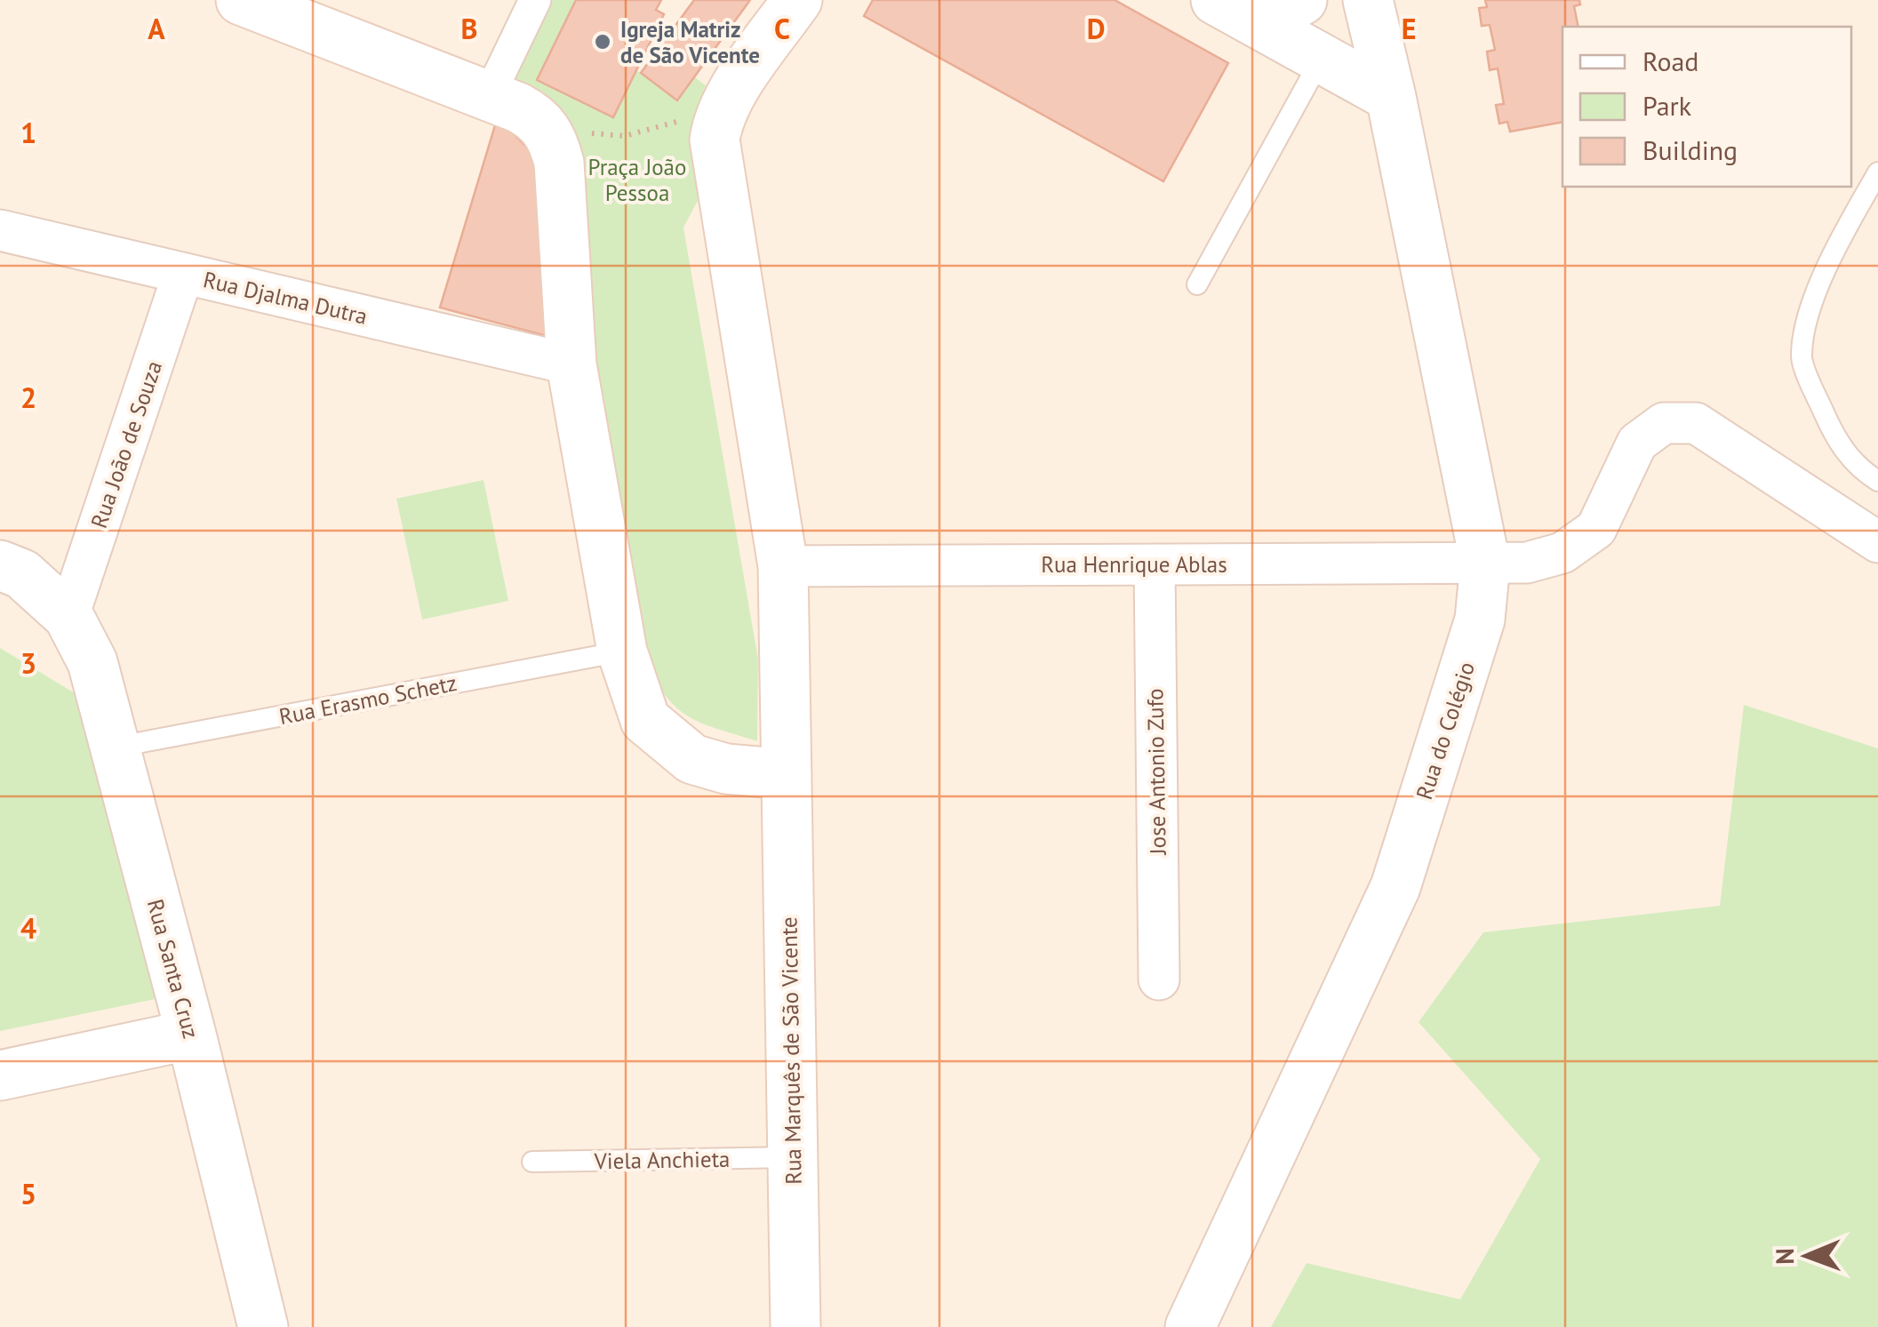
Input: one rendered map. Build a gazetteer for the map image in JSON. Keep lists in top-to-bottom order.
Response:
{
  "streets": {
    "street": [
      "Rua Djalma Dutra",
      "Rua João de Souza",
      "Rua Henrique Ablas",
      "Rua do Colégio",
      "Jose Antonio Zufo",
      "Rua Santa Cruz",
      "Rua Marquês de São Vicente"
    ],
    "lane": ["Rua Erasmo Schetz", "Viela Anchieta"]
  },
  "crossings": [
    ["Rua Djalma Dutra", "Rua João de Souza"],
    ["Rua João de Souza", "Rua Santa Cruz"],
    ["Rua Henrique Ablas", "Rua do Colégio"],
    ["Rua Henrique Ablas", "Jose Antonio Zufo"],
    ["Rua Erasmo Schetz", "Rua Santa Cruz"],
    ["Rua Marquês de São Vicente", "Viela Anchieta"]
  ],
  "parks": ["Praça João Pessoa"],
  "places": ["Igreja Matriz de São Vicente"],
  "legend": ["Road", "Park", "Building"],
  "north": "left",
  "grid": {
    "columns": [
      "A",
      "B",
      "C",
      "D",
      "E"
    ],
    "rows": [
      "1",
      "2",
      "3",
      "4",
      "5"
    ]
  }
}
